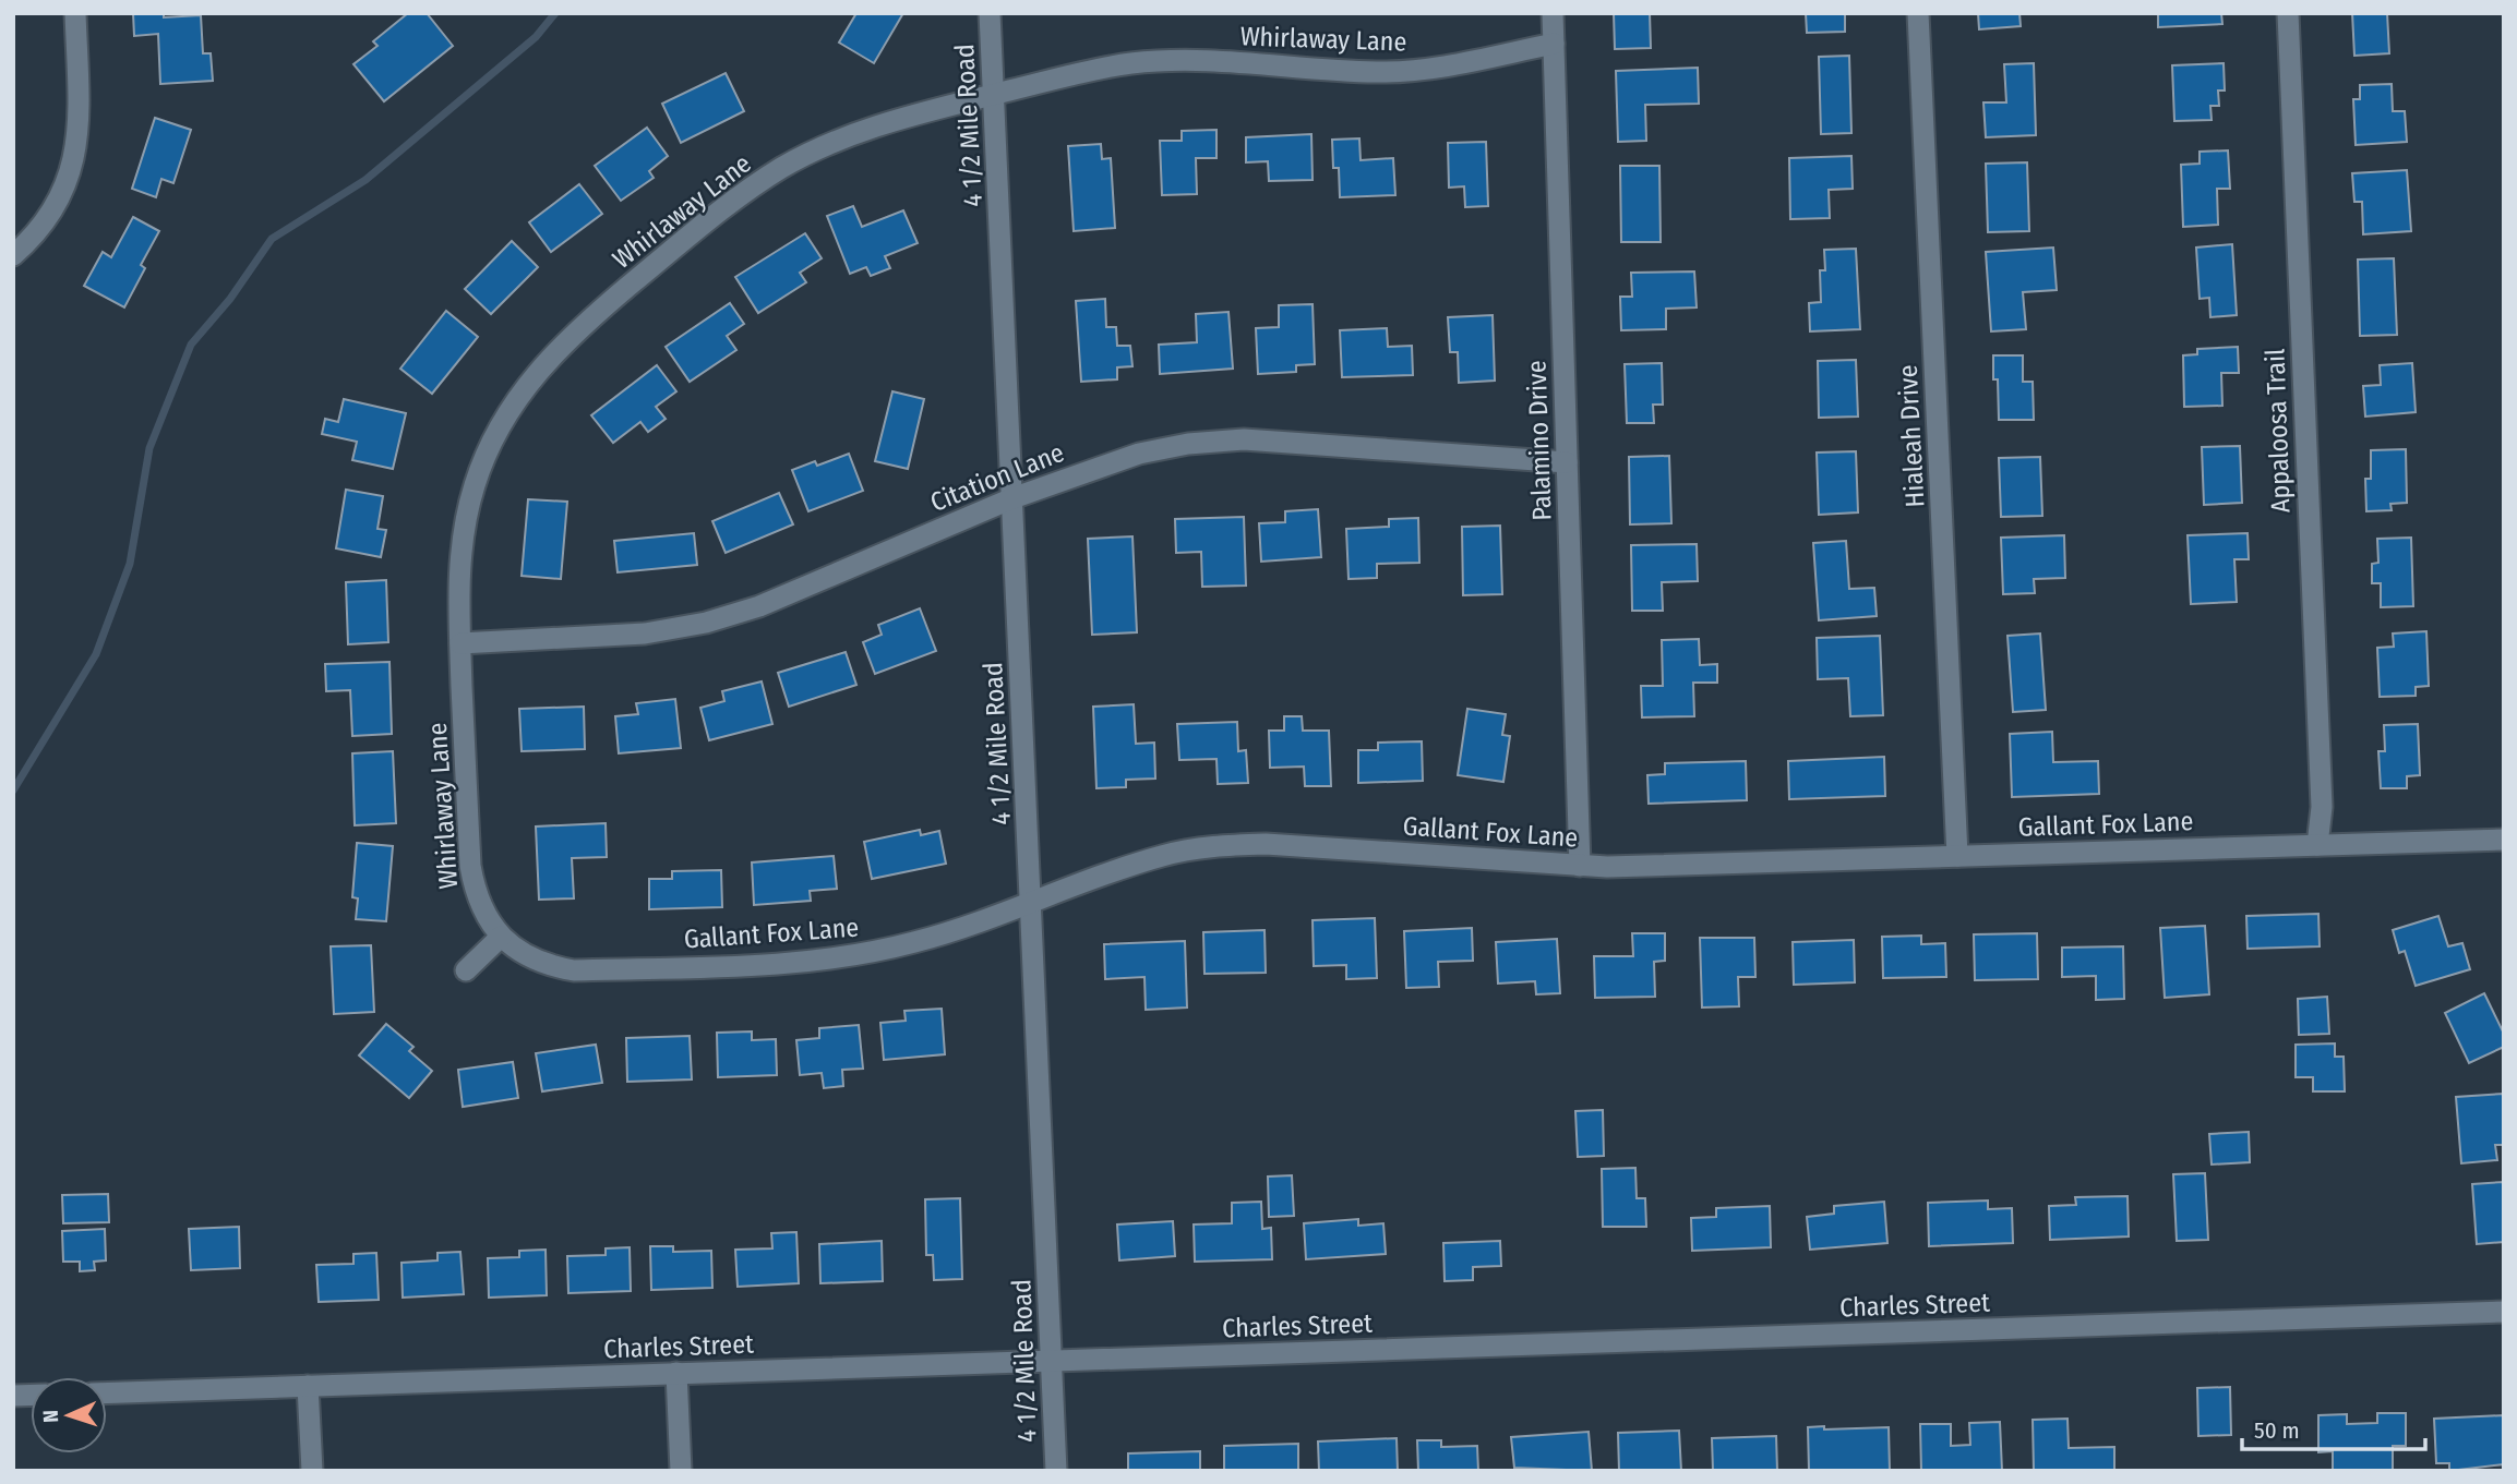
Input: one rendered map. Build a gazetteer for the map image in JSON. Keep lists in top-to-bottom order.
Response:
{
  "streets": {
    "street": [
      "Whirlaway Lane",
      "4 1/2 Mile Road",
      "Appaloosa Trail",
      "Hialeah Drive",
      "Palamino Drive",
      "Citation Lane",
      "Gallant Fox Lane",
      "Charles Street"
    ]
  },
  "crossings": [
    ["Whirlaway Lane", "4 1/2 Mile Road"],
    ["Whirlaway Lane", "Palamino Drive"],
    ["Whirlaway Lane", "Citation Lane"],
    ["Whirlaway Lane", "Gallant Fox Lane"],
    ["4 1/2 Mile Road", "Citation Lane"],
    ["4 1/2 Mile Road", "Gallant Fox Lane"],
    ["4 1/2 Mile Road", "Charles Street"],
    ["Appaloosa Trail", "Gallant Fox Lane"],
    ["Hialeah Drive", "Gallant Fox Lane"],
    ["Palamino Drive", "Citation Lane"],
    ["Palamino Drive", "Gallant Fox Lane"]
  ],
  "scale_bar": "50 m",
  "north": "left"
}
